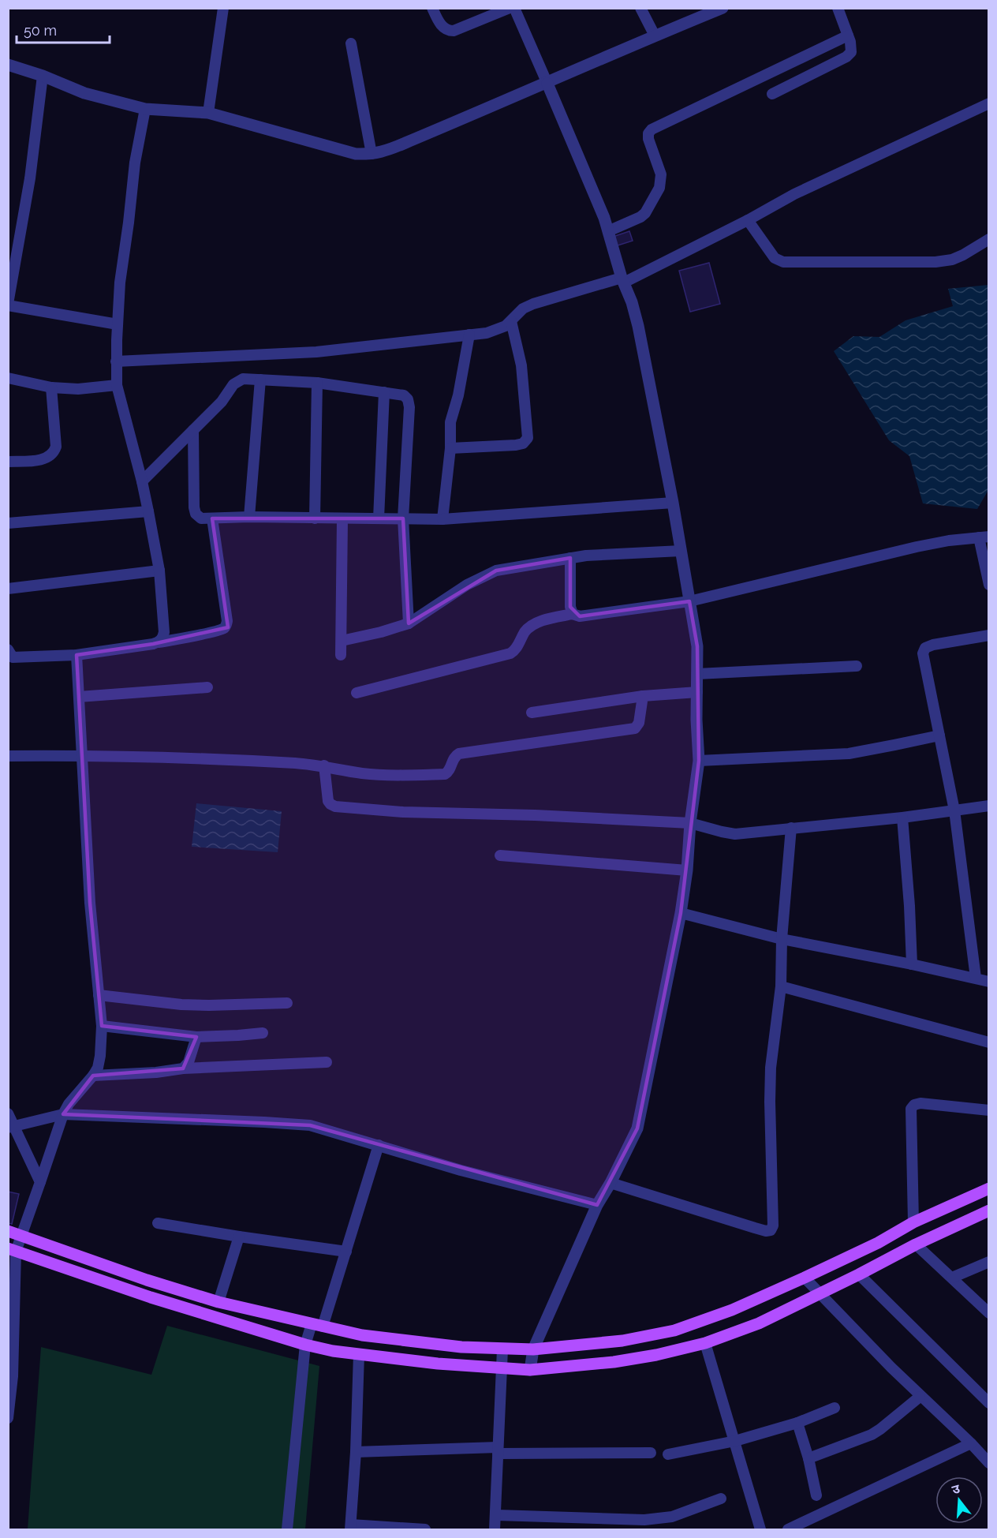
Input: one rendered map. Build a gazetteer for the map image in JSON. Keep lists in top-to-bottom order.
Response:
{
  "scale_bar": "50 m",
  "north": "top"
}
